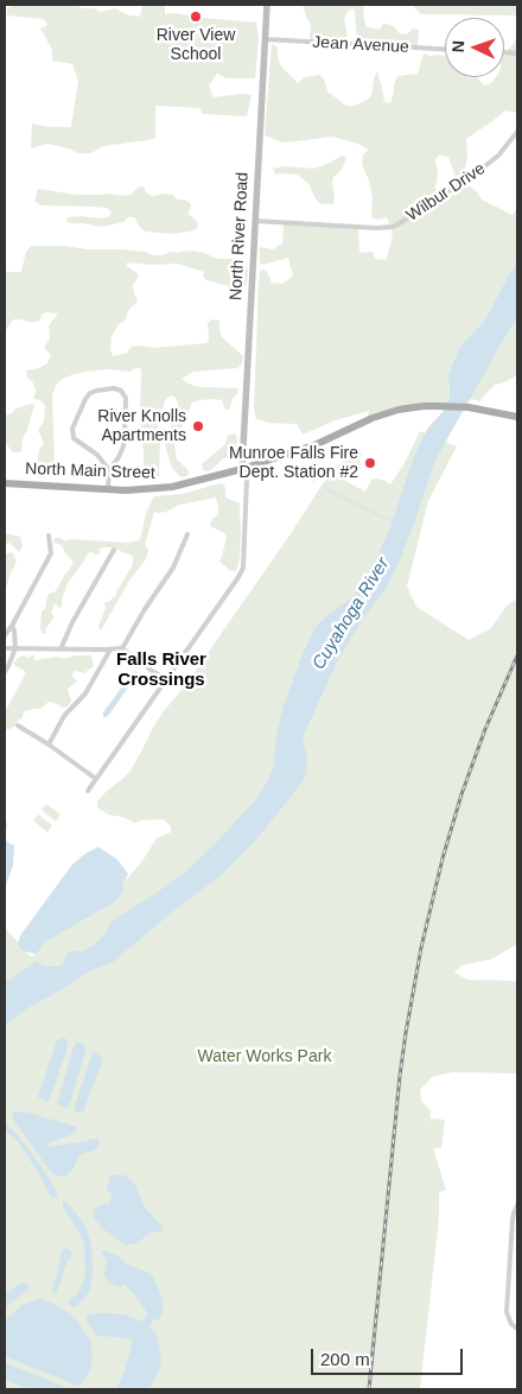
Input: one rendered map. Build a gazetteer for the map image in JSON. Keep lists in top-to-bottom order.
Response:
{
  "streets": {
    "main road": ["North Main Street"],
    "street": ["Jean Avenue", "Wilbur Drive", "North River Road"]
  },
  "crossings": [
    ["Jean Avenue", "North River Road"],
    ["Wilbur Drive", "North River Road"],
    ["North River Road", "North Main Street"]
  ],
  "districts": ["Falls River Crossings"],
  "water": ["Cuyahoga River"],
  "parks": ["Water Works Park"],
  "places": ["River View School", "River Knolls Apartments", "Munroe Falls Fire Dept. Station #2"],
  "scale_bar": "200 m",
  "north": "left"
}
